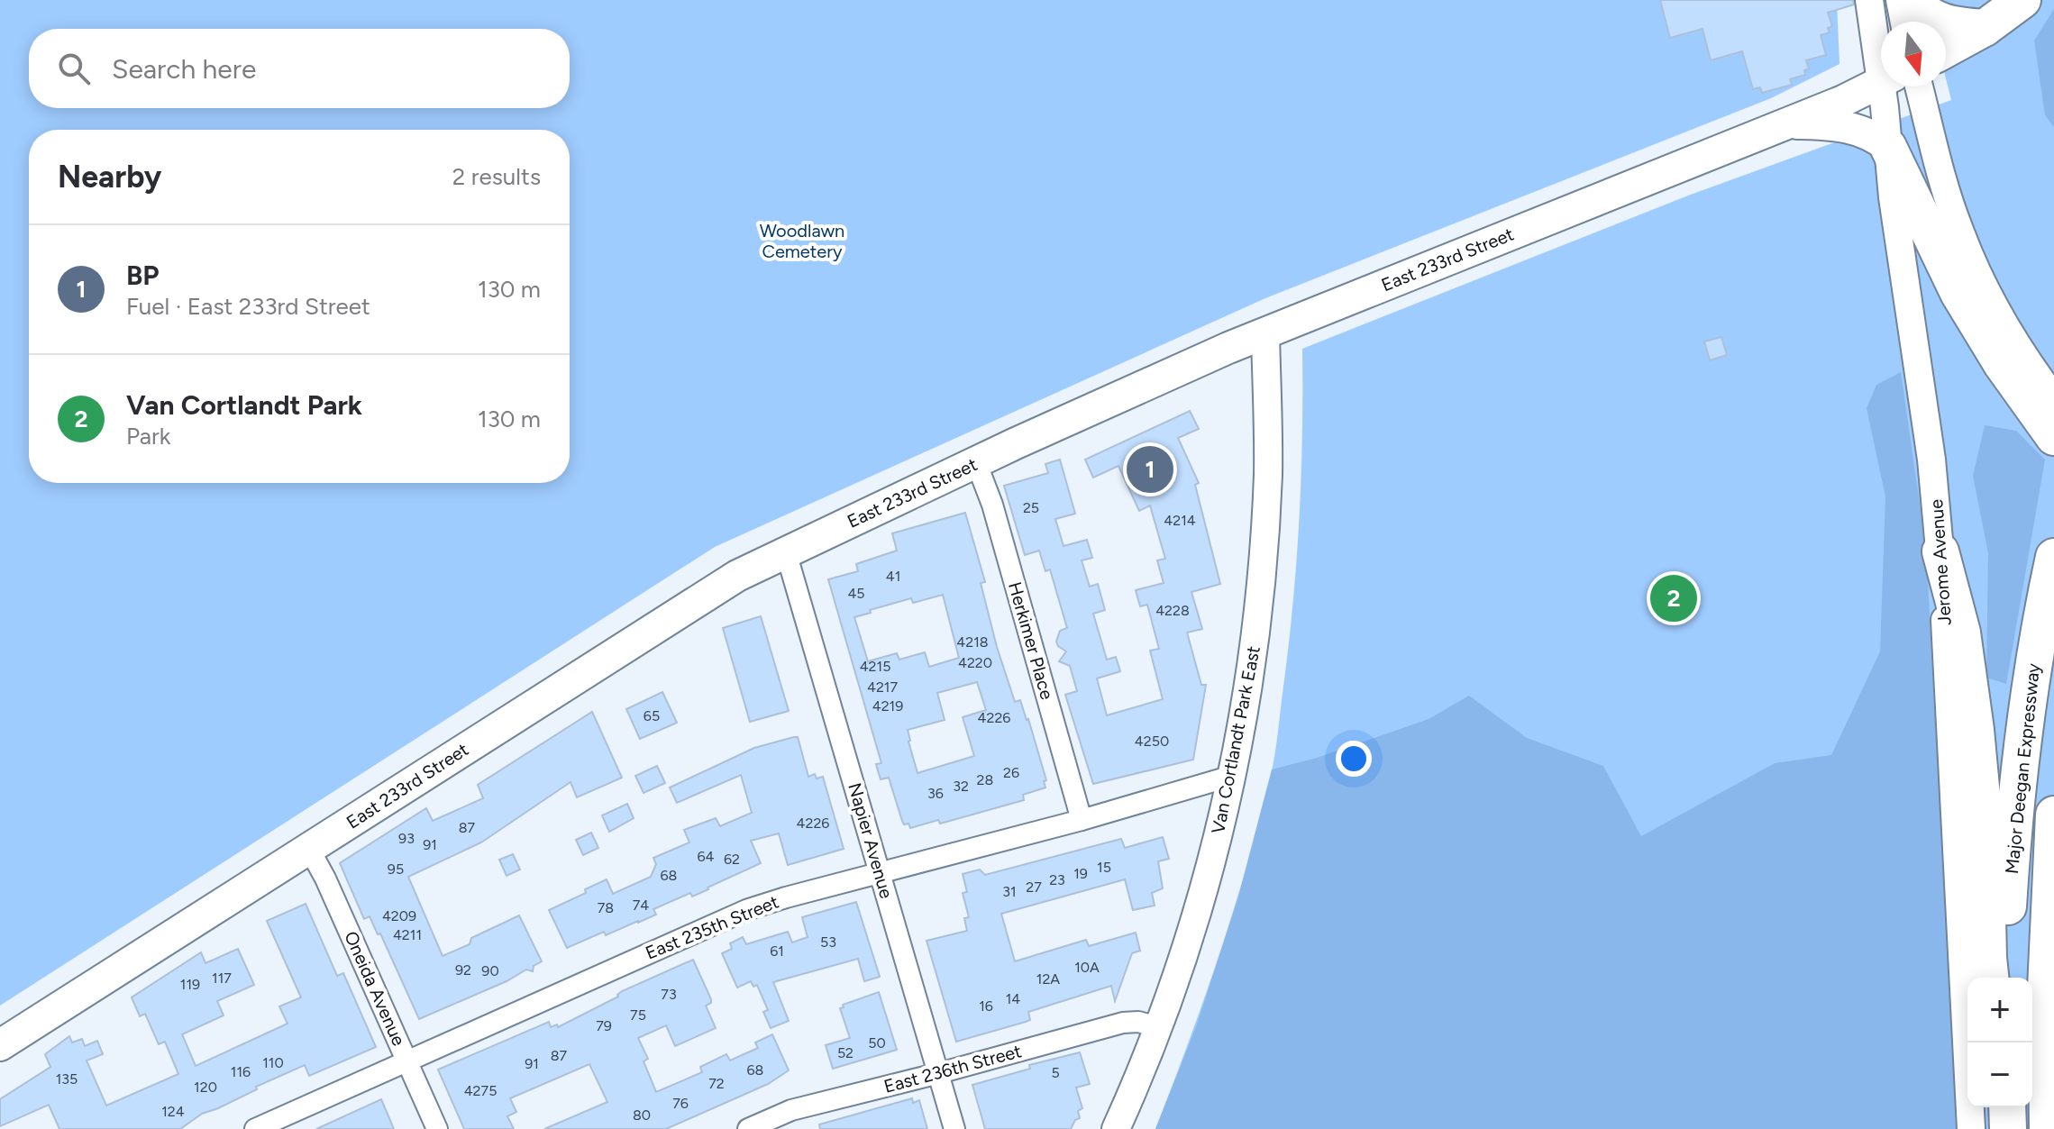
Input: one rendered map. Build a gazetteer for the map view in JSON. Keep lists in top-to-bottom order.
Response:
{
  "streets": {
    "highway": ["Major Deegan Expressway"],
    "main road": ["East 233rd Street", "Jerome Avenue", "Van Cortlandt Park East"],
    "street": [
      "Herkimer Place",
      "Napier Avenue",
      "East 235th Street",
      "Oneida Avenue",
      "East 236th Street"
    ]
  },
  "crossings": [
    ["East 233rd Street", "Herkimer Place"],
    ["East 233rd Street", "Van Cortlandt Park East"],
    ["East 233rd Street", "Napier Avenue"],
    ["East 233rd Street", "Oneida Avenue"],
    ["Herkimer Place", "East 235th Street"],
    ["Van Cortlandt Park East", "East 235th Street"],
    ["Van Cortlandt Park East", "East 236th Street"],
    ["Napier Avenue", "East 235th Street"],
    ["Napier Avenue", "East 236th Street"],
    ["East 235th Street", "Oneida Avenue"]
  ],
  "parks": ["Woodlawn Cemetery"],
  "house_numbers": [
    "25",
    "4214",
    "41",
    "45",
    "4228",
    "4218",
    "4220",
    "4215",
    "4217",
    "4219",
    "65",
    "4226",
    "4250",
    "26",
    "28",
    "32",
    "36",
    "4226",
    "87",
    "93",
    "91",
    "64",
    "62",
    "15",
    "95",
    "19",
    "68",
    "23",
    "27",
    "31",
    "74",
    "78",
    "4209",
    "4211",
    "53",
    "61",
    "10A",
    "92",
    "90",
    "117",
    "12A",
    "119",
    "73",
    "14",
    "16",
    "75",
    "79",
    "50",
    "52",
    "87",
    "110",
    "91",
    "68",
    "116",
    "5",
    "135",
    "72",
    "120",
    "4275",
    "76",
    "124",
    "80"
  ],
  "north": "bottom",
  "page": {
    "search": "Search here",
    "heading": ["Nearby", "2 results"],
    "list": [
      {
        "mark": "1",
        "name": "BP",
        "note": "Fuel · East 233rd Street",
        "value": "130 m"
      },
      {
        "mark": "2",
        "name": "Van Cortlandt Park",
        "note": "Park",
        "value": "130 m"
      }
    ],
    "pins": ["1", "2"],
    "map_buttons": ["+", "−"]
  }
}
